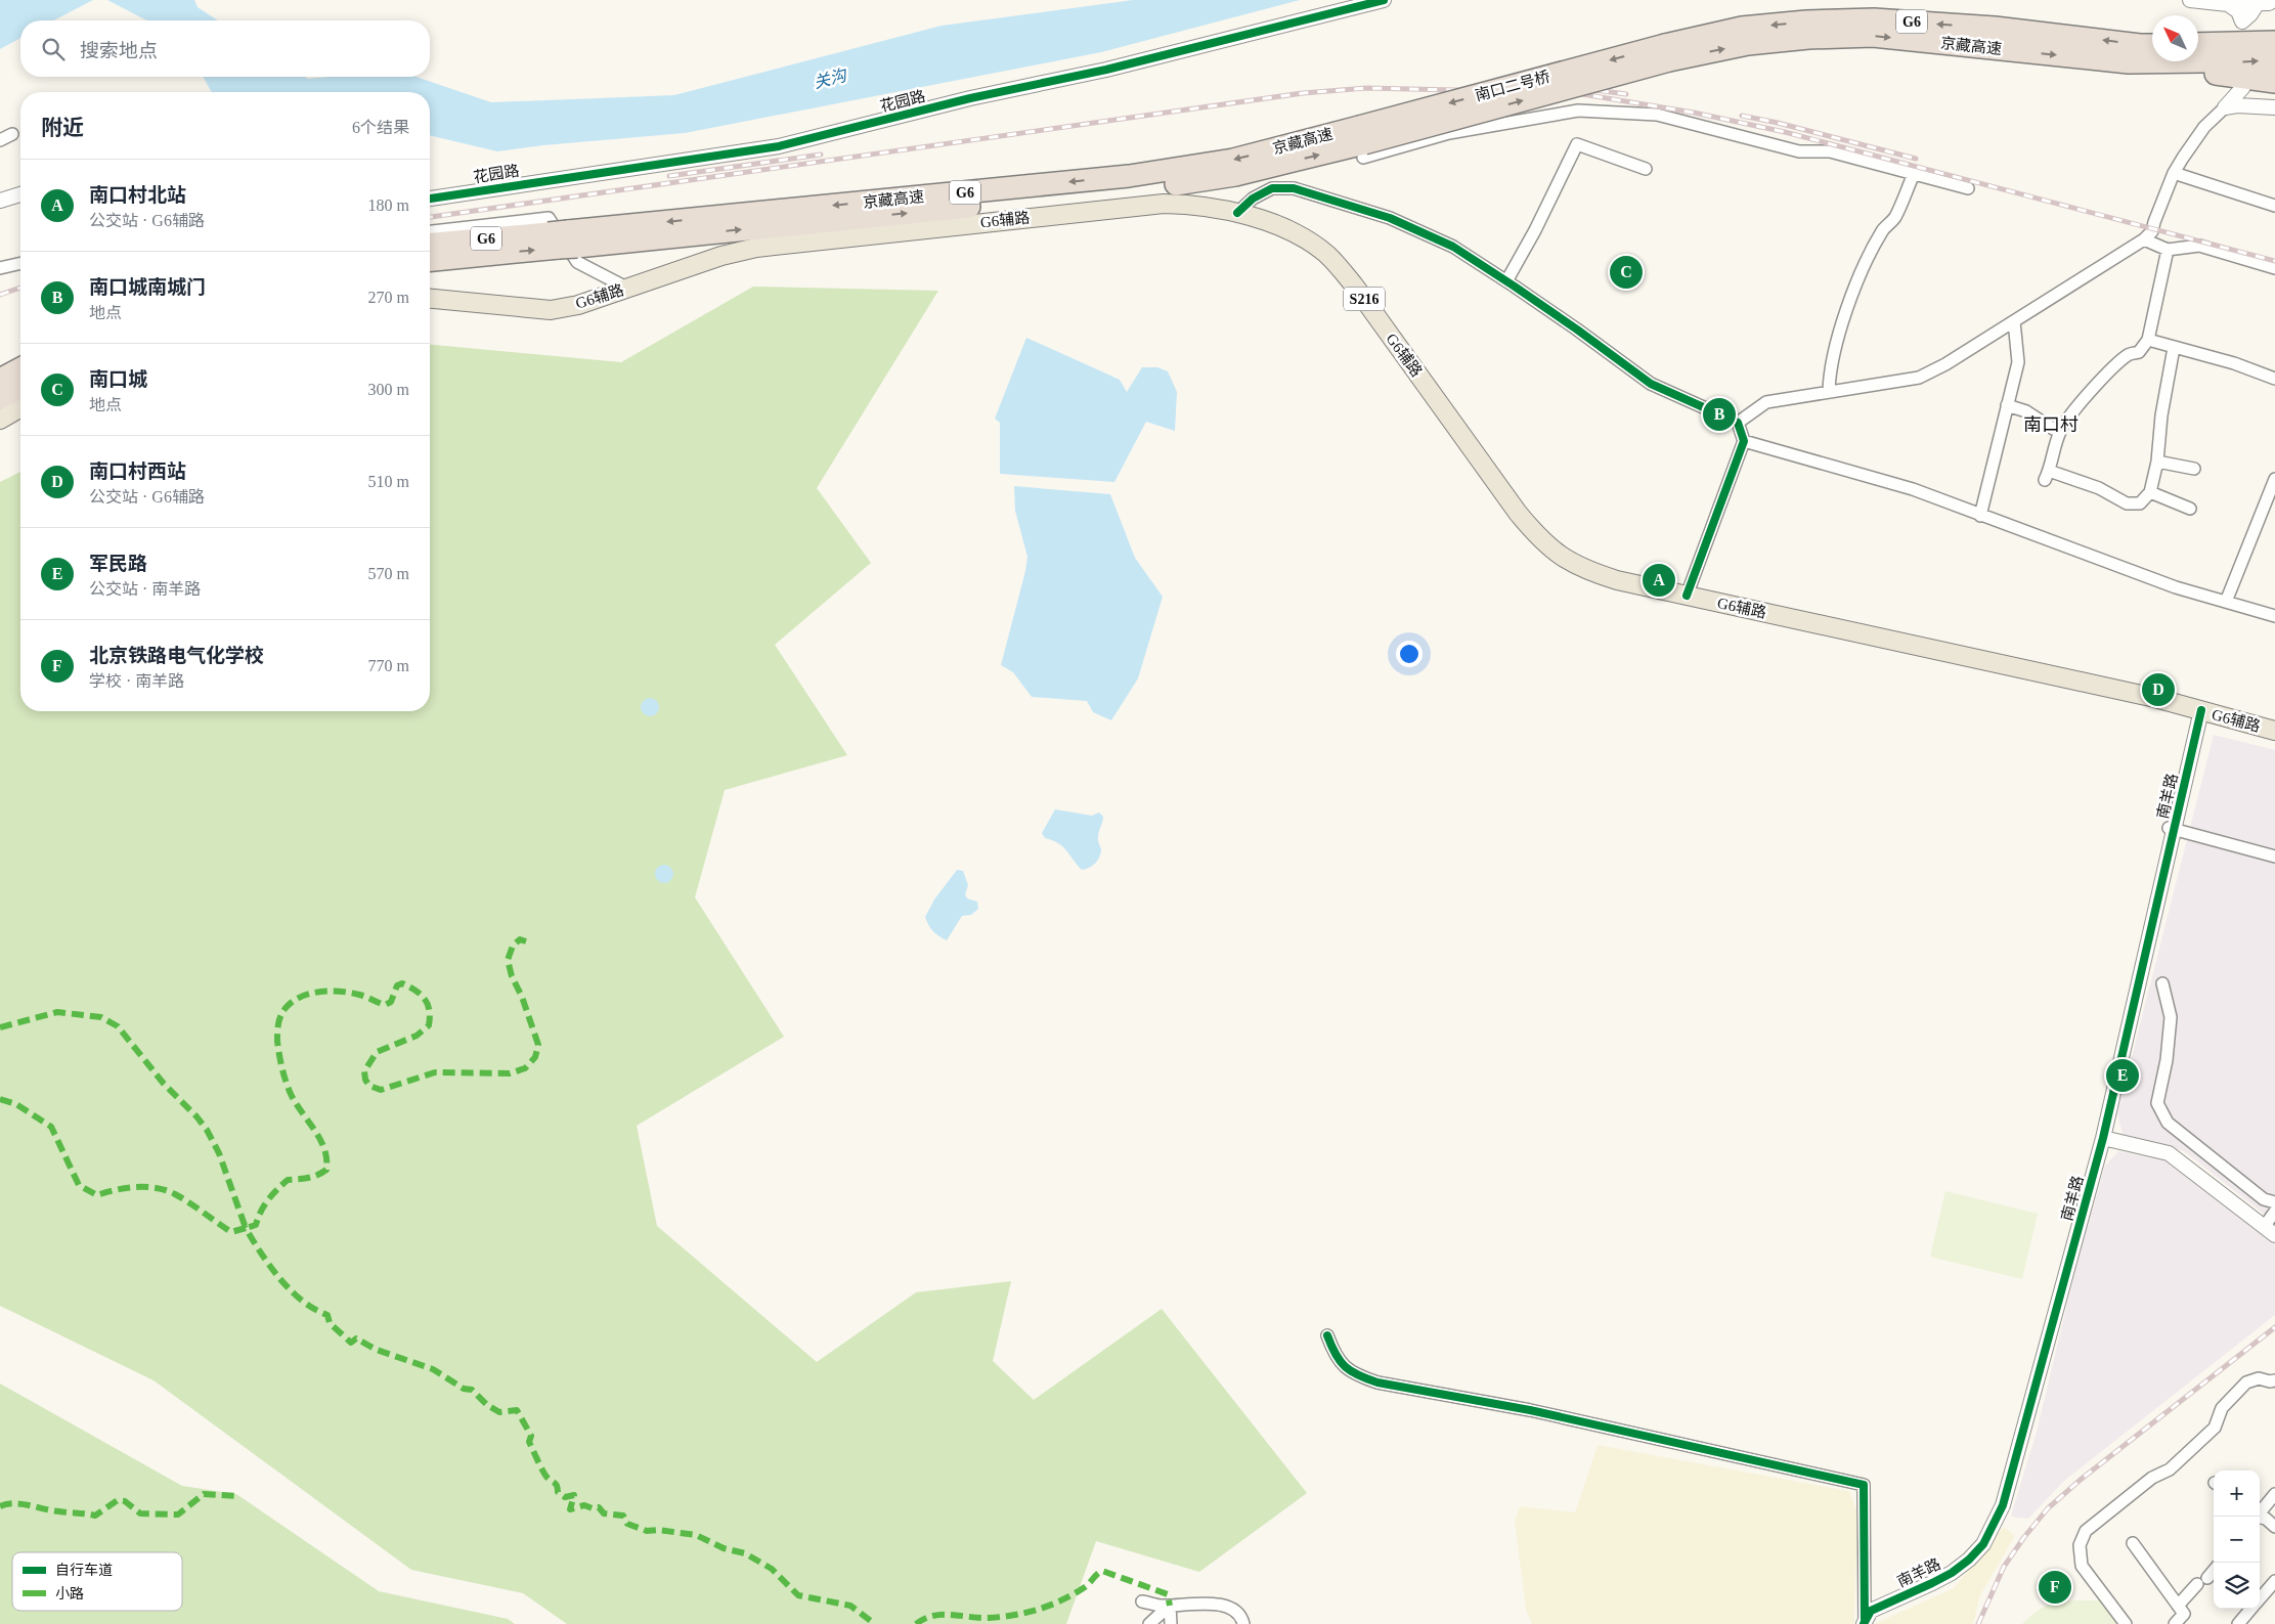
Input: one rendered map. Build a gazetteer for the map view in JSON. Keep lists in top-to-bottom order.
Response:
{
  "streets": {
    "highway": ["G6", "京藏高速", "南口二号桥"],
    "main road": ["G6辅路", "S216"],
    "street": ["花园路", "南羊路"]
  },
  "crossings": [
    ["G6", "南口二号桥"],
    ["京藏高速", "南口二号桥"],
    ["G6辅路", "南羊路"]
  ],
  "districts": ["南口村"],
  "water": ["关沟"],
  "legend": ["自行车道", "小路"],
  "north": "top left",
  "page": {
    "search": "搜索地点",
    "heading": ["附近", "6个结果"],
    "list": [
      {
        "mark": "A",
        "name": "南口村北站",
        "note": "公交站 · G6辅路",
        "value": "180 m"
      },
      {
        "mark": "B",
        "name": "南口城南城门",
        "note": "地点",
        "value": "270 m"
      },
      {
        "mark": "C",
        "name": "南口城",
        "note": "地点",
        "value": "300 m"
      },
      {
        "mark": "D",
        "name": "南口村西站",
        "note": "公交站 · G6辅路",
        "value": "510 m"
      },
      {
        "mark": "E",
        "name": "军民路",
        "note": "公交站 · 南羊路",
        "value": "570 m"
      },
      {
        "mark": "F",
        "name": "北京铁路电气化学校",
        "note": "学校 · 南羊路",
        "value": "770 m"
      }
    ],
    "pins": [
      "C",
      "B",
      "A",
      "D",
      "E",
      "F"
    ],
    "map_buttons": ["+", "−"]
  }
}
